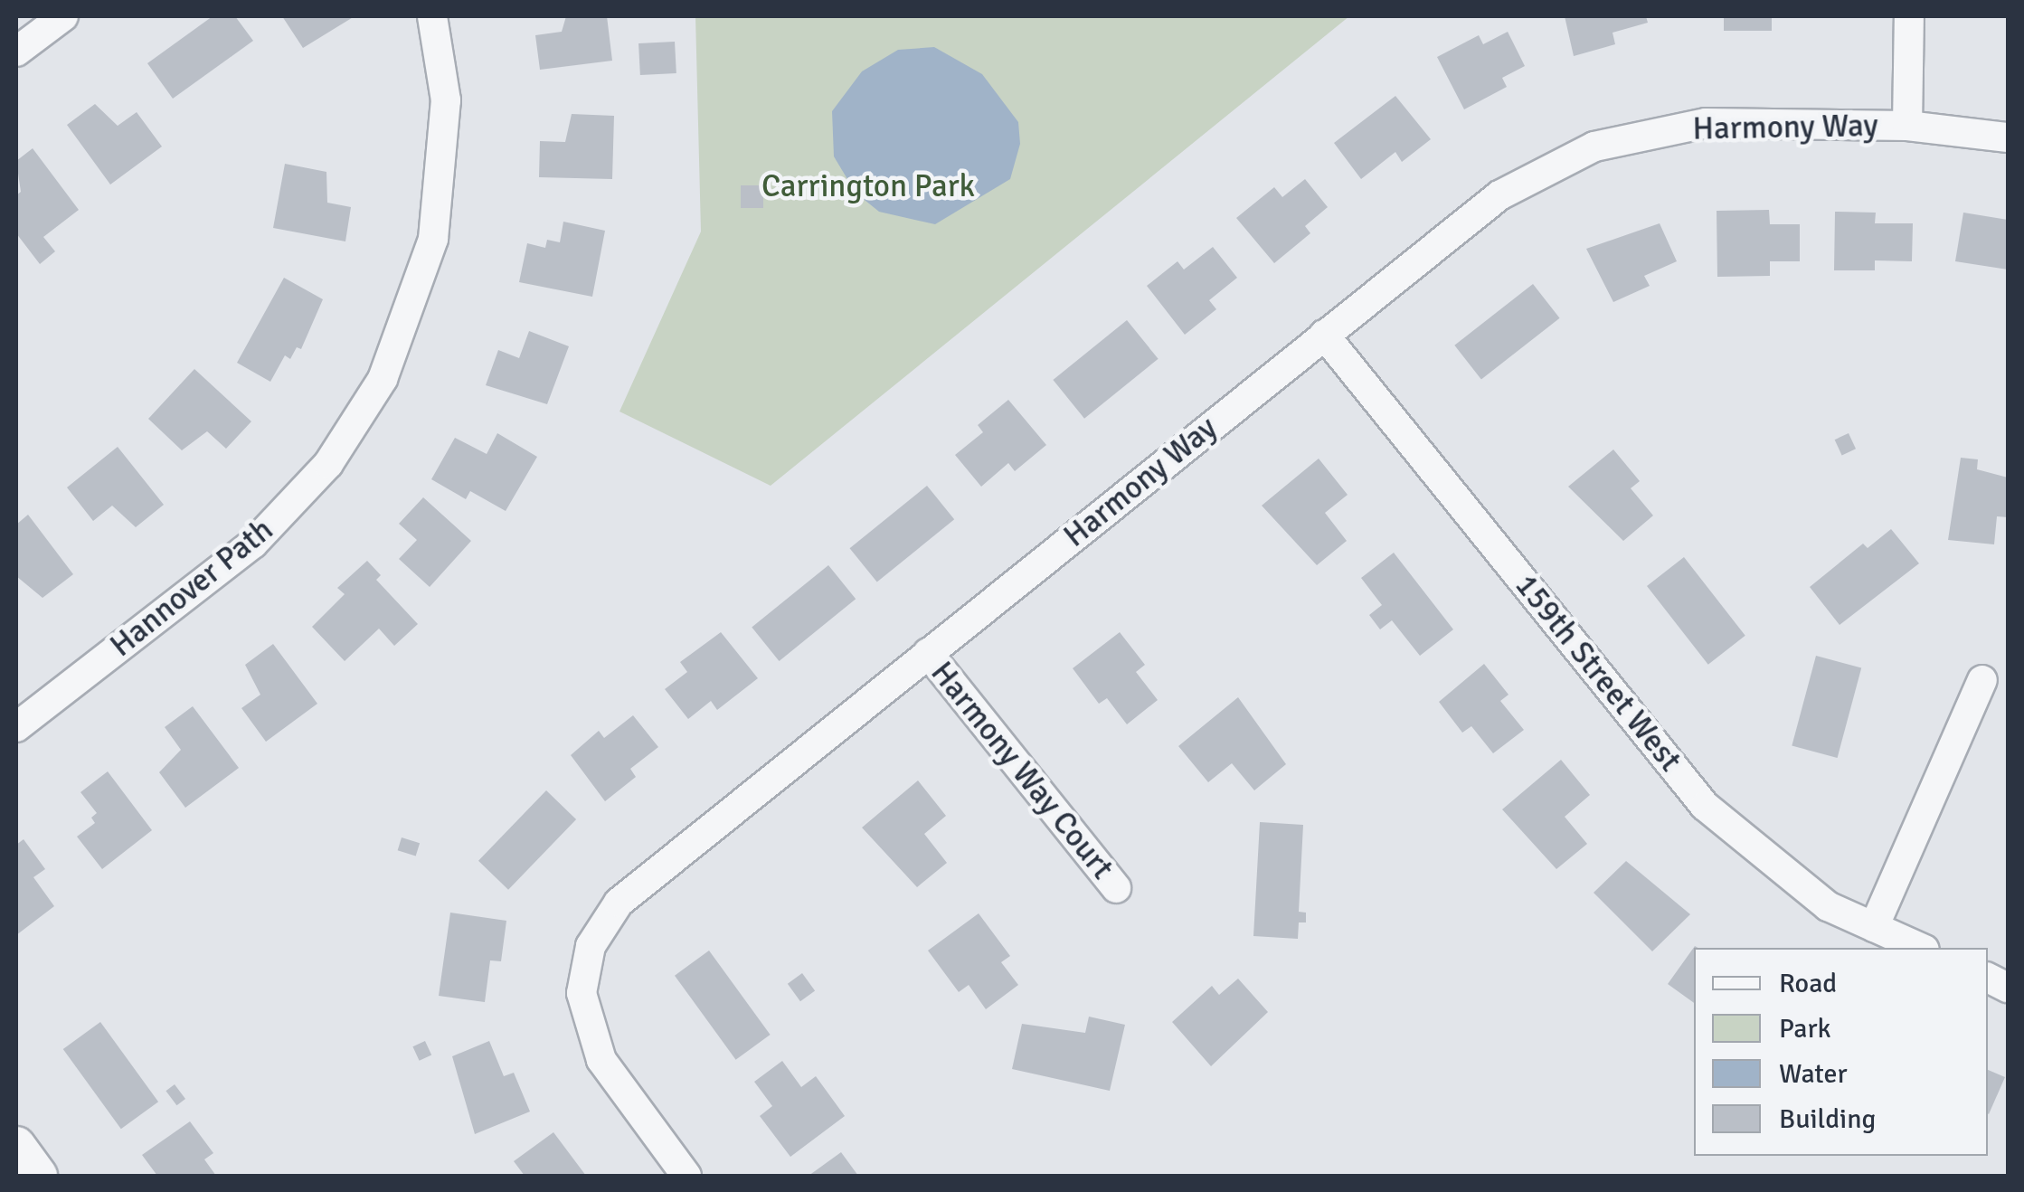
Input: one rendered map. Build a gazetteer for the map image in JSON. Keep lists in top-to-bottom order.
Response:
{
  "streets": {
    "street": [
      "Harmony Way",
      "Hannover Path",
      "159th Street West",
      "Harmony Way Court"
    ]
  },
  "crossings": [
    ["Harmony Way", "159th Street West"],
    ["Harmony Way", "Harmony Way Court"]
  ],
  "parks": ["Carrington Park"],
  "legend": [
    "Road",
    "Park",
    "Water",
    "Building"
  ]
}
